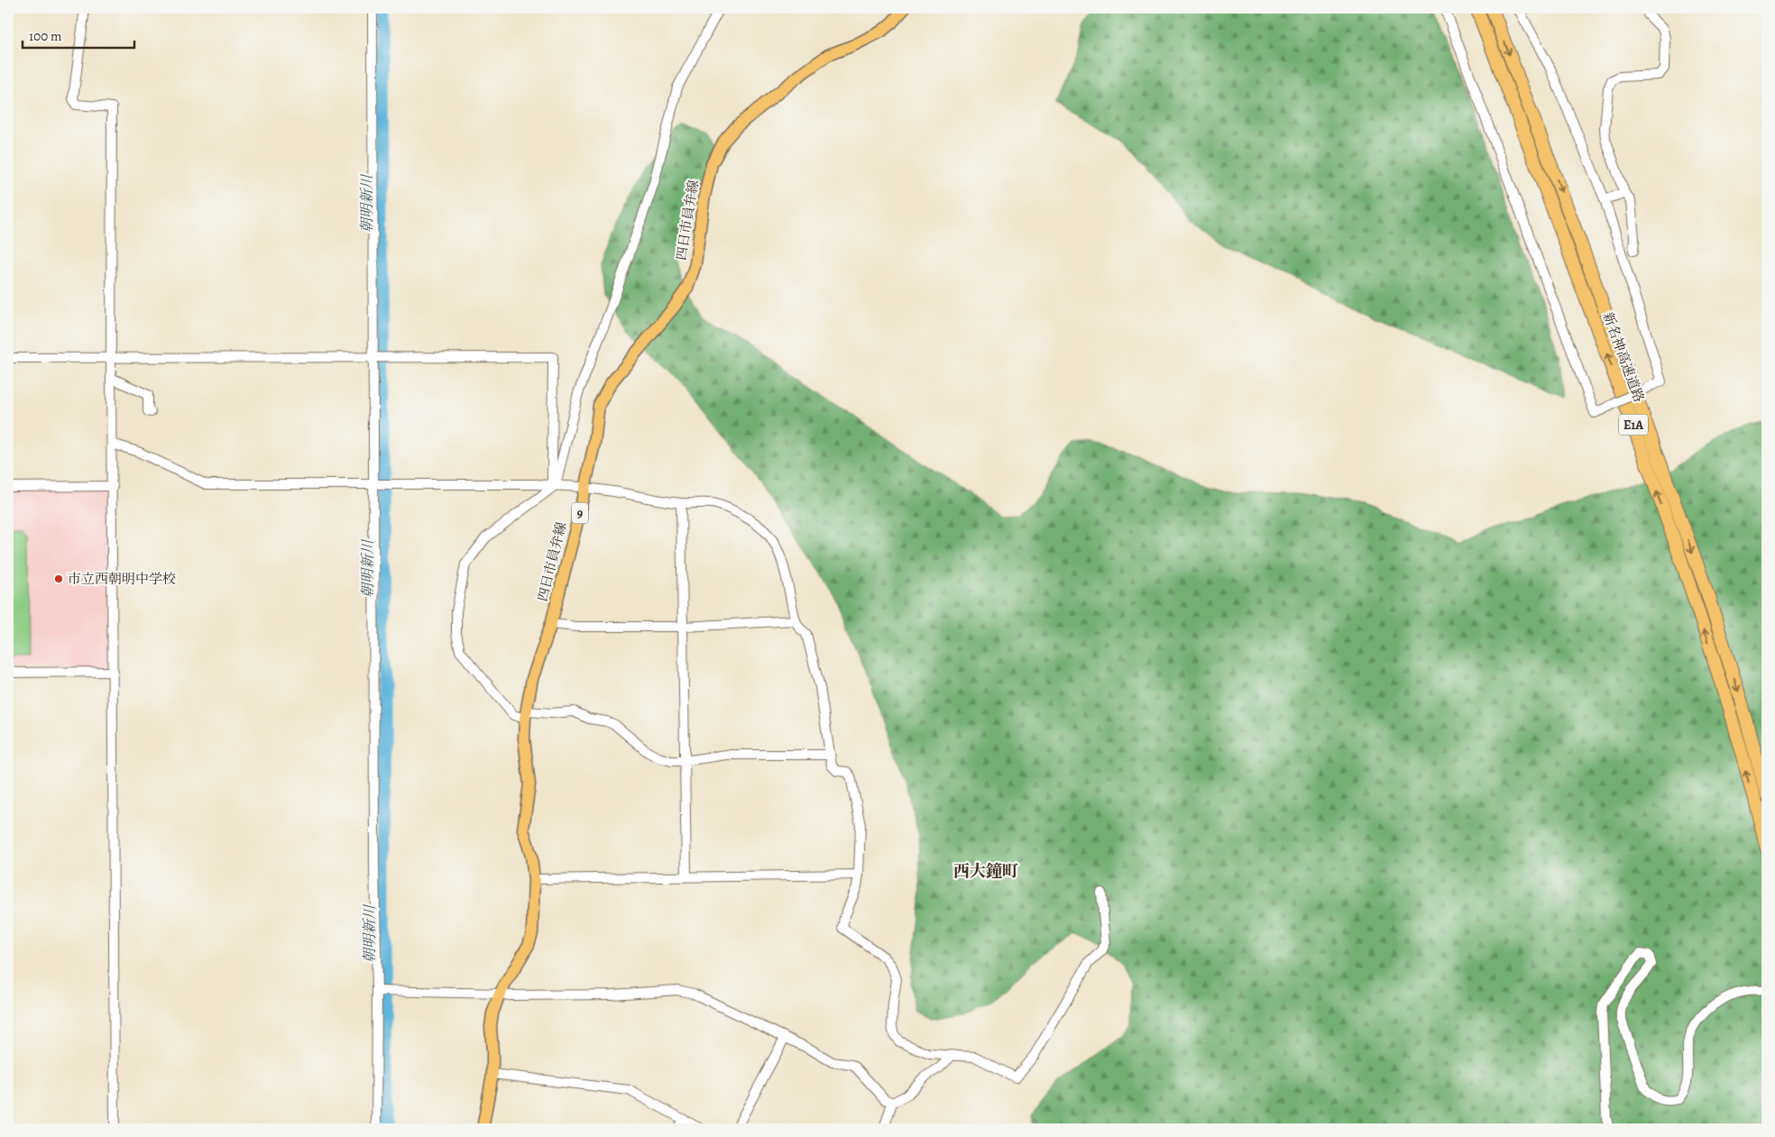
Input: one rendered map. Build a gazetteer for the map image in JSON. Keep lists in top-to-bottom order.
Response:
{
  "streets": {
    "highway": ["新名神高速道路", "E1A"],
    "main road": ["四日市員弁線", "9"]
  },
  "districts": ["西大鐘町"],
  "water": ["朝明新川"],
  "places": ["市立西朝明中学校"],
  "scale_bar": "100 m"
}
